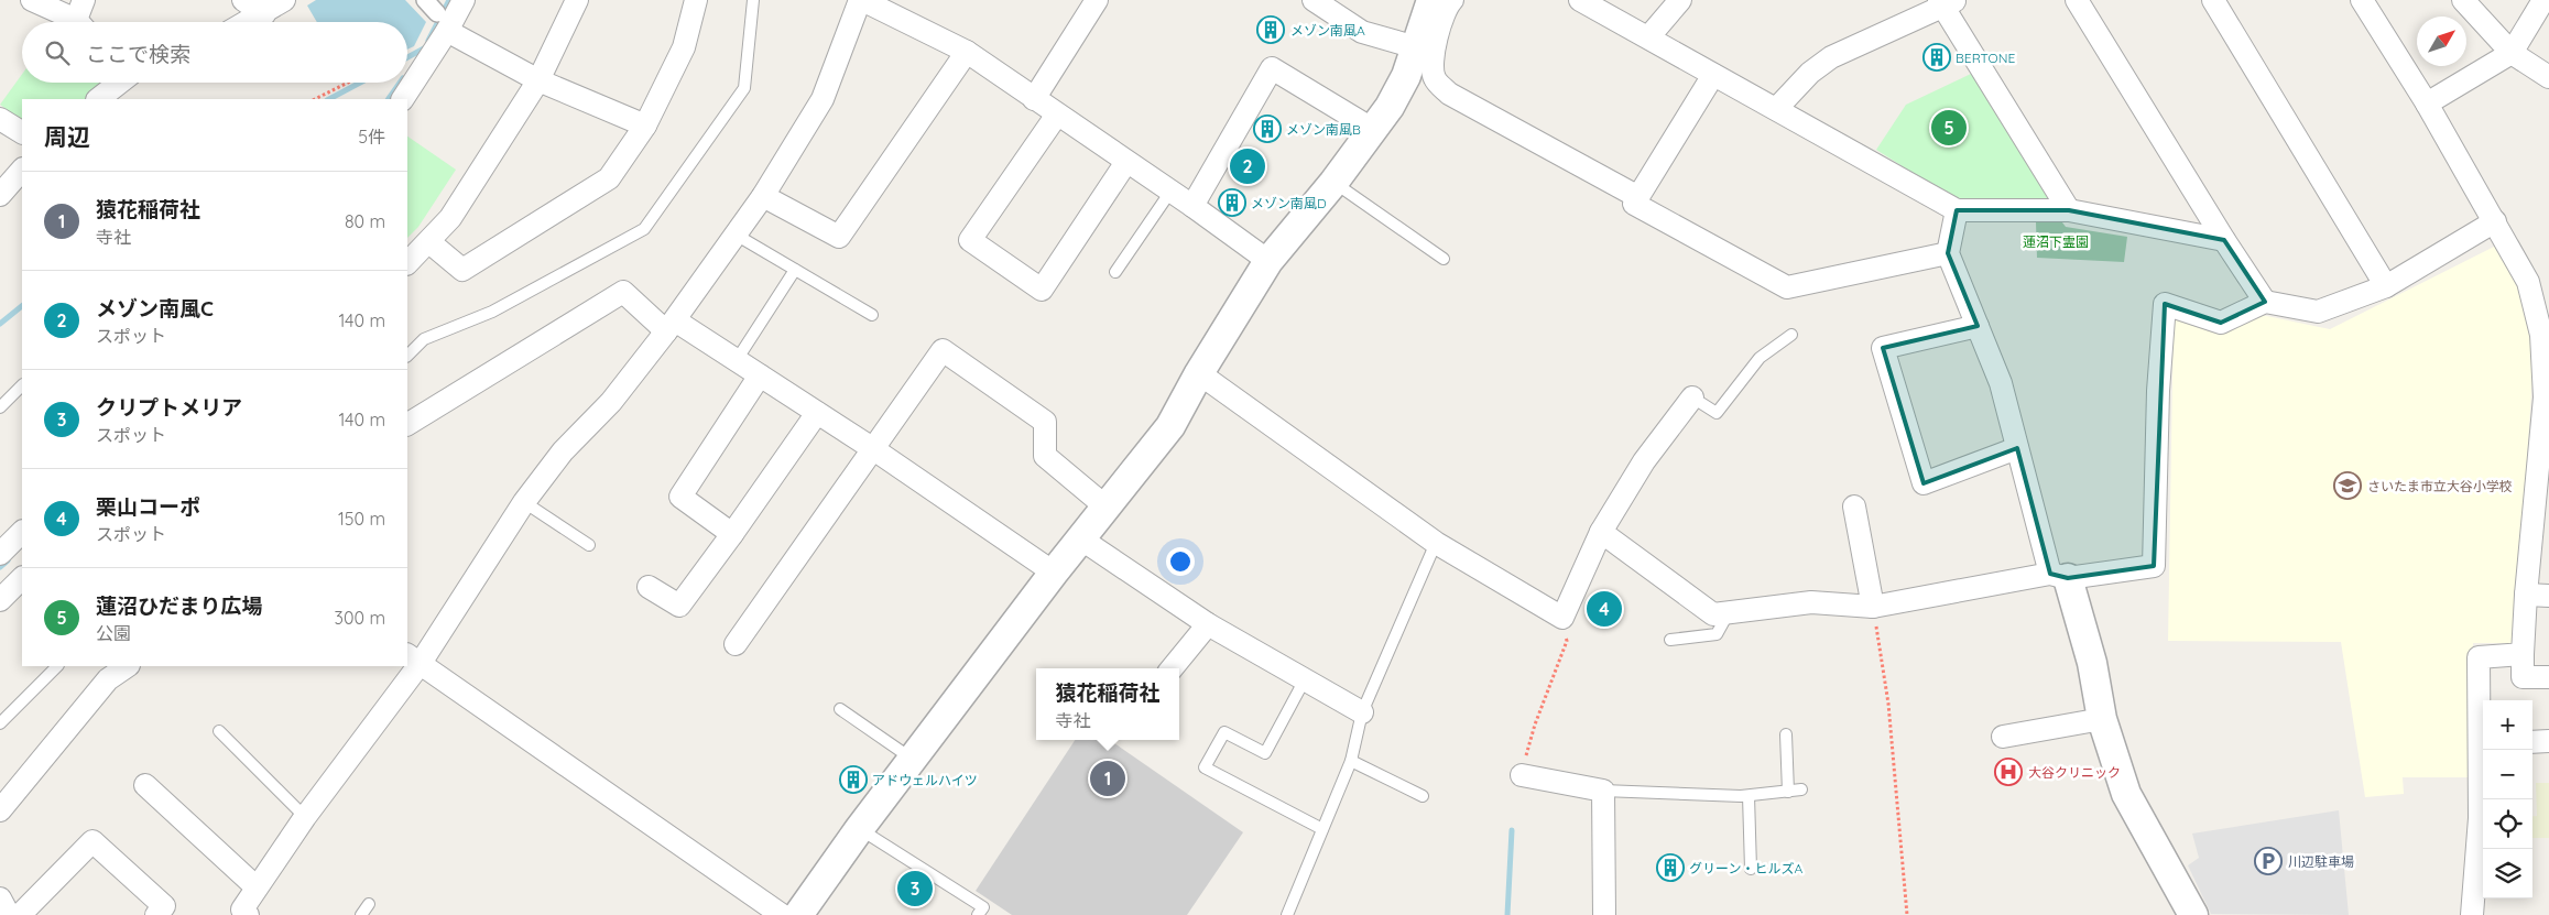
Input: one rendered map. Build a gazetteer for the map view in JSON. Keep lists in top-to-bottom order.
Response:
{
  "parks": ["蓮沼下霊園"],
  "places": {
    "building": [
      "メゾン南風A",
      "BERTONE",
      "メゾン南風B",
      "メゾン南風D",
      "アドウェルハイツ",
      "グリーン・ヒルズA"
    ],
    "school or university": ["さいたま市立大谷小学校"],
    "hospital": ["大谷クリニック"],
    "parking": ["川辺駐車場"]
  },
  "north": "top right",
  "page": {
    "search": "ここで検索",
    "heading": ["周辺", "5件"],
    "pins": [
      "5",
      "2",
      "4",
      "1",
      "3"
    ],
    "list": [
      {
        "mark": "1",
        "name": "猿花稲荷社",
        "note": "寺社",
        "value": "80 m"
      },
      {
        "mark": "2",
        "name": "メゾン南風C",
        "note": "スポット",
        "value": "140 m"
      },
      {
        "mark": "3",
        "name": "クリプトメリア",
        "note": "スポット",
        "value": "140 m"
      },
      {
        "mark": "4",
        "name": "栗山コーポ",
        "note": "スポット",
        "value": "150 m"
      },
      {
        "mark": "5",
        "name": "蓮沼ひだまり広場",
        "note": "公園",
        "value": "300 m"
      }
    ],
    "popup": ["猿花稲荷社", "寺社"],
    "map_buttons": ["+", "−"]
  }
}
